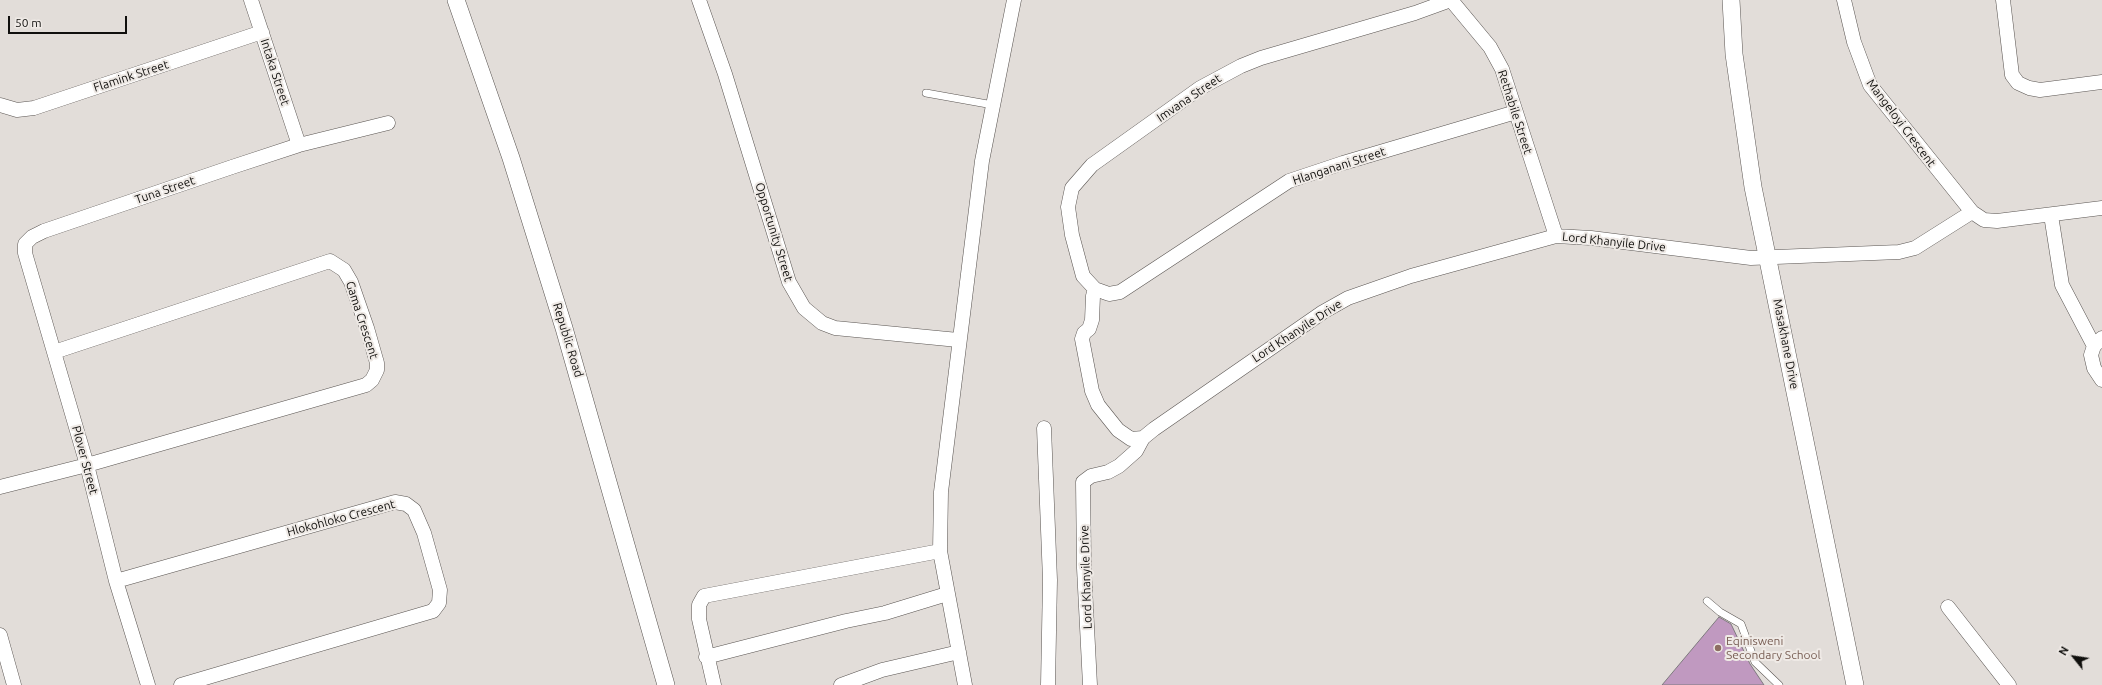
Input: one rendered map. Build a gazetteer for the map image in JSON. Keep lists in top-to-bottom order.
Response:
{
  "streets": {
    "street": [
      "Intaka Street",
      "Flamink Street",
      "Imvana Street",
      "Rethabile Street",
      "Mangeloyi Crescent",
      "Hlanganani Street",
      "Tuna Street",
      "Opportunity Street",
      "Lord Khanyile Drive",
      "Gama Crescent",
      "Republic Road",
      "Masakhane Drive",
      "Plover Street",
      "Hlokohloko Crescent"
    ]
  },
  "crossings": [
    ["Intaka Street", "Flamink Street"],
    ["Intaka Street", "Tuna Street"],
    ["Imvana Street", "Rethabile Street"],
    ["Imvana Street", "Hlanganani Street"],
    ["Rethabile Street", "Hlanganani Street"],
    ["Rethabile Street", "Lord Khanyile Drive"],
    ["Mangeloyi Crescent", "Lord Khanyile Drive"],
    ["Tuna Street", "Plover Street"],
    ["Lord Khanyile Drive", "Masakhane Drive"],
    ["Gama Crescent", "Plover Street"],
    ["Plover Street", "Hlokohloko Crescent"]
  ],
  "places": ["Eqinisweni Secondary School"],
  "scale_bar": "50 m",
  "north": "top left"
}
